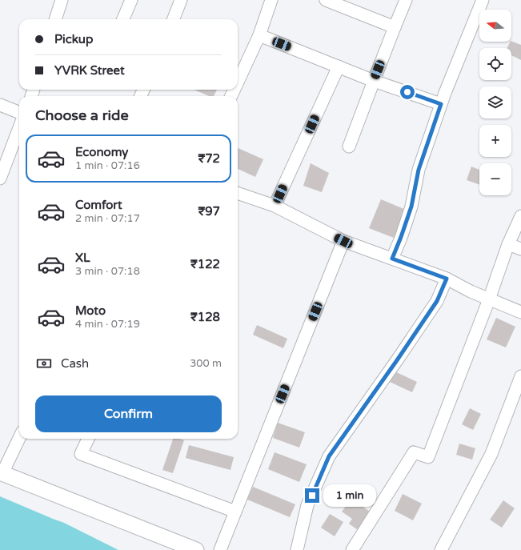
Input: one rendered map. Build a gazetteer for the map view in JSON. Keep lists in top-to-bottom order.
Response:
{
  "north": "left",
  "page": {
    "map_buttons": ["+", "−"],
    "banner": ["Pickup", "YVRK Street"],
    "heading": "Choose a ride",
    "list": [
      {
        "name": "Economy",
        "note": "1 min · 07:16",
        "value": "₹72"
      },
      {
        "name": "Comfort",
        "note": "2 min · 07:17",
        "value": "₹97"
      },
      {
        "name": "XL",
        "note": "3 min · 07:18",
        "value": "₹122"
      },
      {
        "name": "Moto",
        "note": "4 min · 07:19",
        "value": "₹128"
      }
    ],
    "pay": ["Cash", "300 m"],
    "buttons": "Confirm",
    "bubble": "1 min"
  }
}
